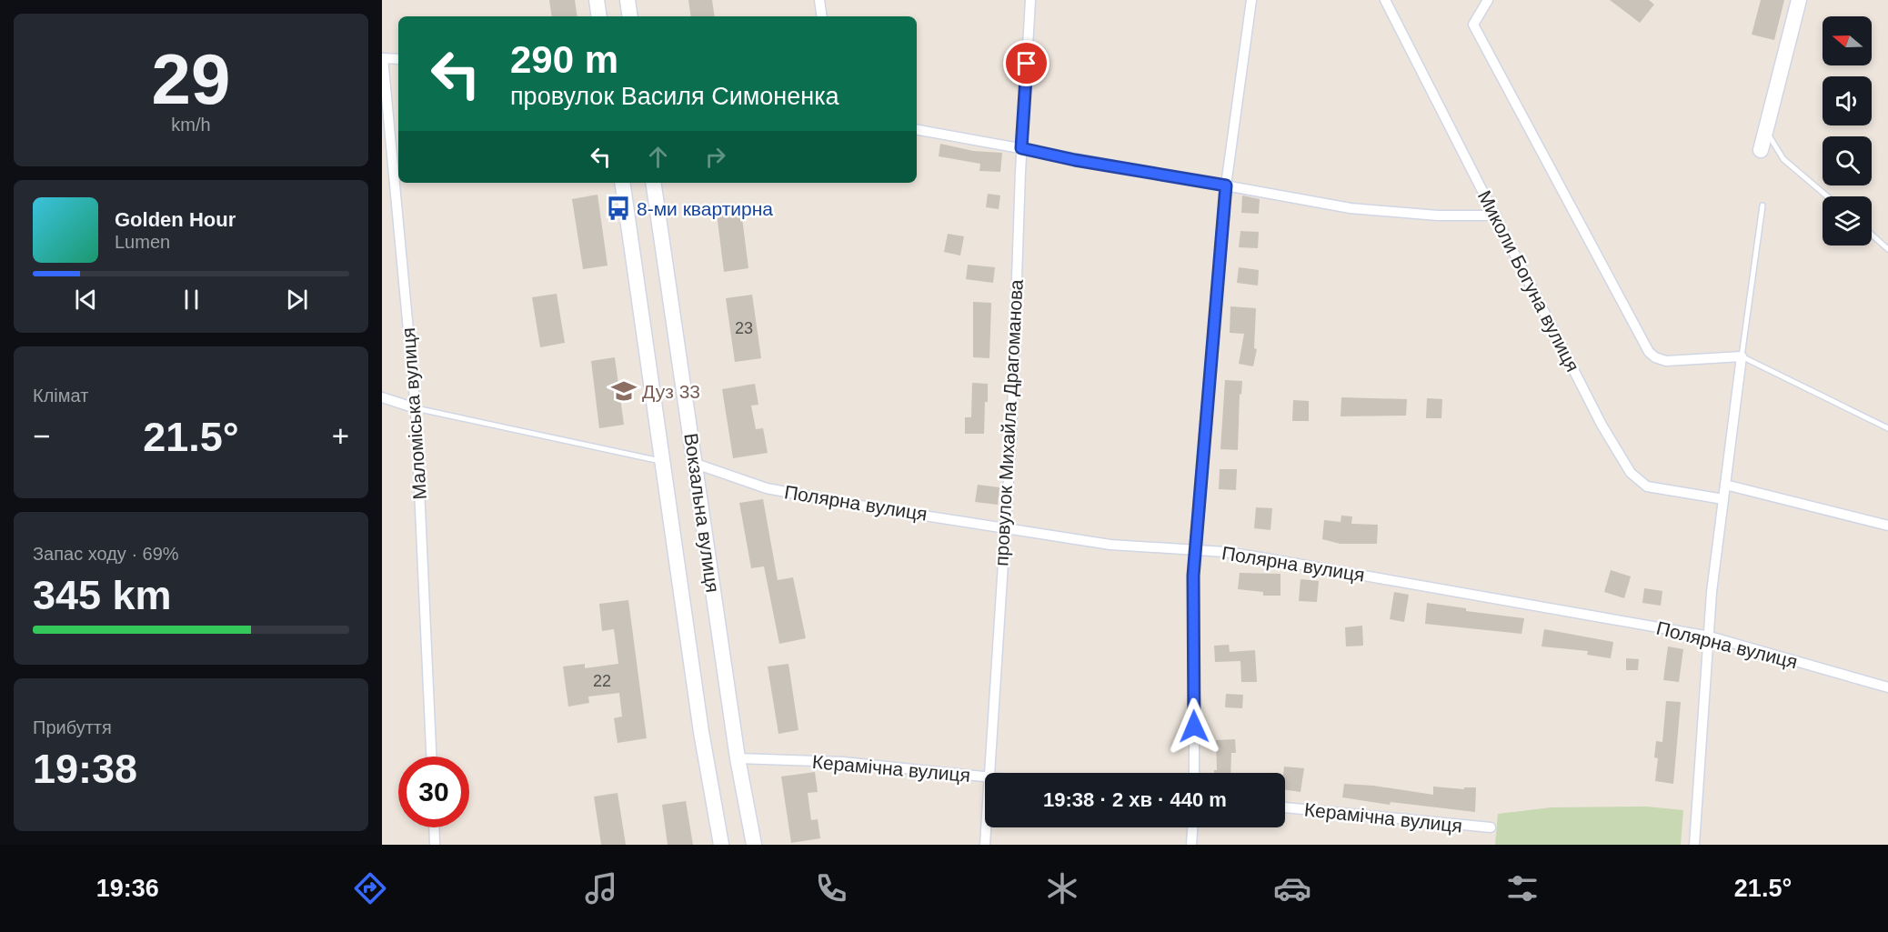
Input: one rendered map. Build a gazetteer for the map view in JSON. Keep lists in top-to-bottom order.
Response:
{
  "streets": {
    "street": [
      "Миколи Богуна вулиця",
      "Маломіська вулиця",
      "провулок Михайла Драгоманова",
      "Полярна вулиця",
      "Вокзальна вулиця",
      "Керамічна вулиця"
    ]
  },
  "crossings": [
    ["провулок Михайла Драгоманова", "Полярна вулиця"],
    ["Полярна вулиця", "Вокзальна вулиця"],
    ["Вокзальна вулиця", "Керамічна вулиця"]
  ],
  "places": {
    "bus stop": ["8-ми квартирна"],
    "school or university": ["Дуз 33"]
  },
  "house_numbers": ["23", "22"],
  "north": "left",
  "page": {
    "tile": [
      ["29", "km/h"],
      "Клімат",
      ["Запас ходу · 69%", "345 km"],
      ["Прибуття", "19:38"]
    ],
    "turn": ["290 m", "провулок Василя Симоненка"],
    "song": ["Golden Hour", "Lumen"],
    "heat": ["−", "21.5°", "+"],
    "limit": "30",
    "trip": "19:38 · 2 хв · 440 m",
    "tabs": ["19:36", "21.5°"]
  }
}
